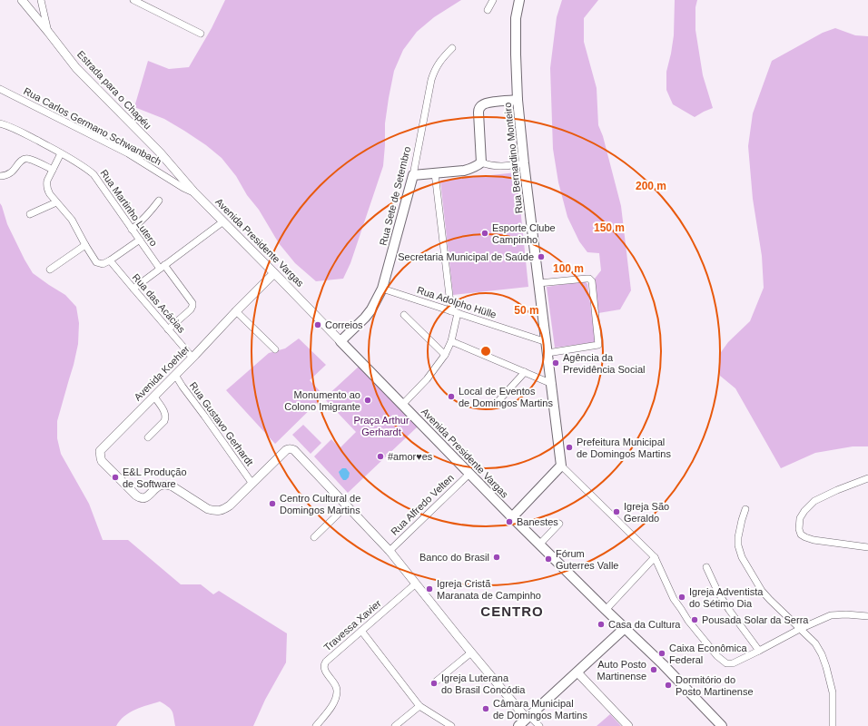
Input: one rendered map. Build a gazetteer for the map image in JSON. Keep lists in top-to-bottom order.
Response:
{
  "streets": {
    "main road": ["Rua Bernardino Monteiro", "Rua Sete de Setembro", "Avenida Presidente Vargas"],
    "street": [
      "Estrada para o Chapéu",
      "Rua Carlos Germano Schwanbach",
      "Rua Martinho Lutero",
      "Rua Adolpho Hülle",
      "Rua das Acácias",
      "Avenida Koehler",
      "Rua Gustavo Gerhardt",
      "Rua Alfredo Velten",
      "Travessa Xavier"
    ]
  },
  "crossings": [
    ["Estrada para o Chapéu", "Rua Carlos Germano Schwanbach"],
    ["Estrada para o Chapéu", "Avenida Presidente Vargas"],
    ["Rua Carlos Germano Schwanbach", "Avenida Presidente Vargas"],
    ["Rua Bernardino Monteiro", "Rua Adolpho Hülle"],
    ["Rua Sete de Setembro", "Avenida Presidente Vargas"],
    ["Rua Sete de Setembro", "Rua Adolpho Hülle"],
    ["Rua Martinho Lutero", "Rua das Acácias"],
    ["Avenida Presidente Vargas", "Avenida Koehler"],
    ["Avenida Presidente Vargas", "Rua Alfredo Velten"],
    ["Rua das Acácias", "Avenida Koehler"],
    ["Avenida Koehler", "Rua Gustavo Gerhardt"]
  ],
  "districts": ["CENTRO"],
  "parks": ["Praça Arthur Gerhardt"],
  "places": [
    "Esporte Clube Campinho",
    "Secretaria Municipal de Saúde",
    "Correios",
    "Agência da Previdência Social",
    "Local de Eventos de Domingos Martins",
    "Monumento ao Colono Imigrante",
    "Prefeitura Municipal de Domingos Martins",
    "#amor♥es",
    "E&L Produção de Software",
    "Centro Cultural de Domingos Martins",
    "Igreja São Geraldo",
    "Banestes",
    "Banco do Brasil",
    "Fórum Guterres Valle",
    "Igreja Cristã Maranata de Campinho",
    "Igreja Adventista do Sétimo Dia",
    "Pousada Solar da Serra",
    "Casa da Cultura",
    "Caixa Econômica Federal",
    "Auto Posto Martinense",
    "Igreja Luterana do Brasil Concódia",
    "Dormitório do Posto Martinense",
    "Câmara Municipal de Domingos Martins"
  ],
  "rings": [
    "200 m",
    "150 m",
    "100 m",
    "50 m"
  ]
}
